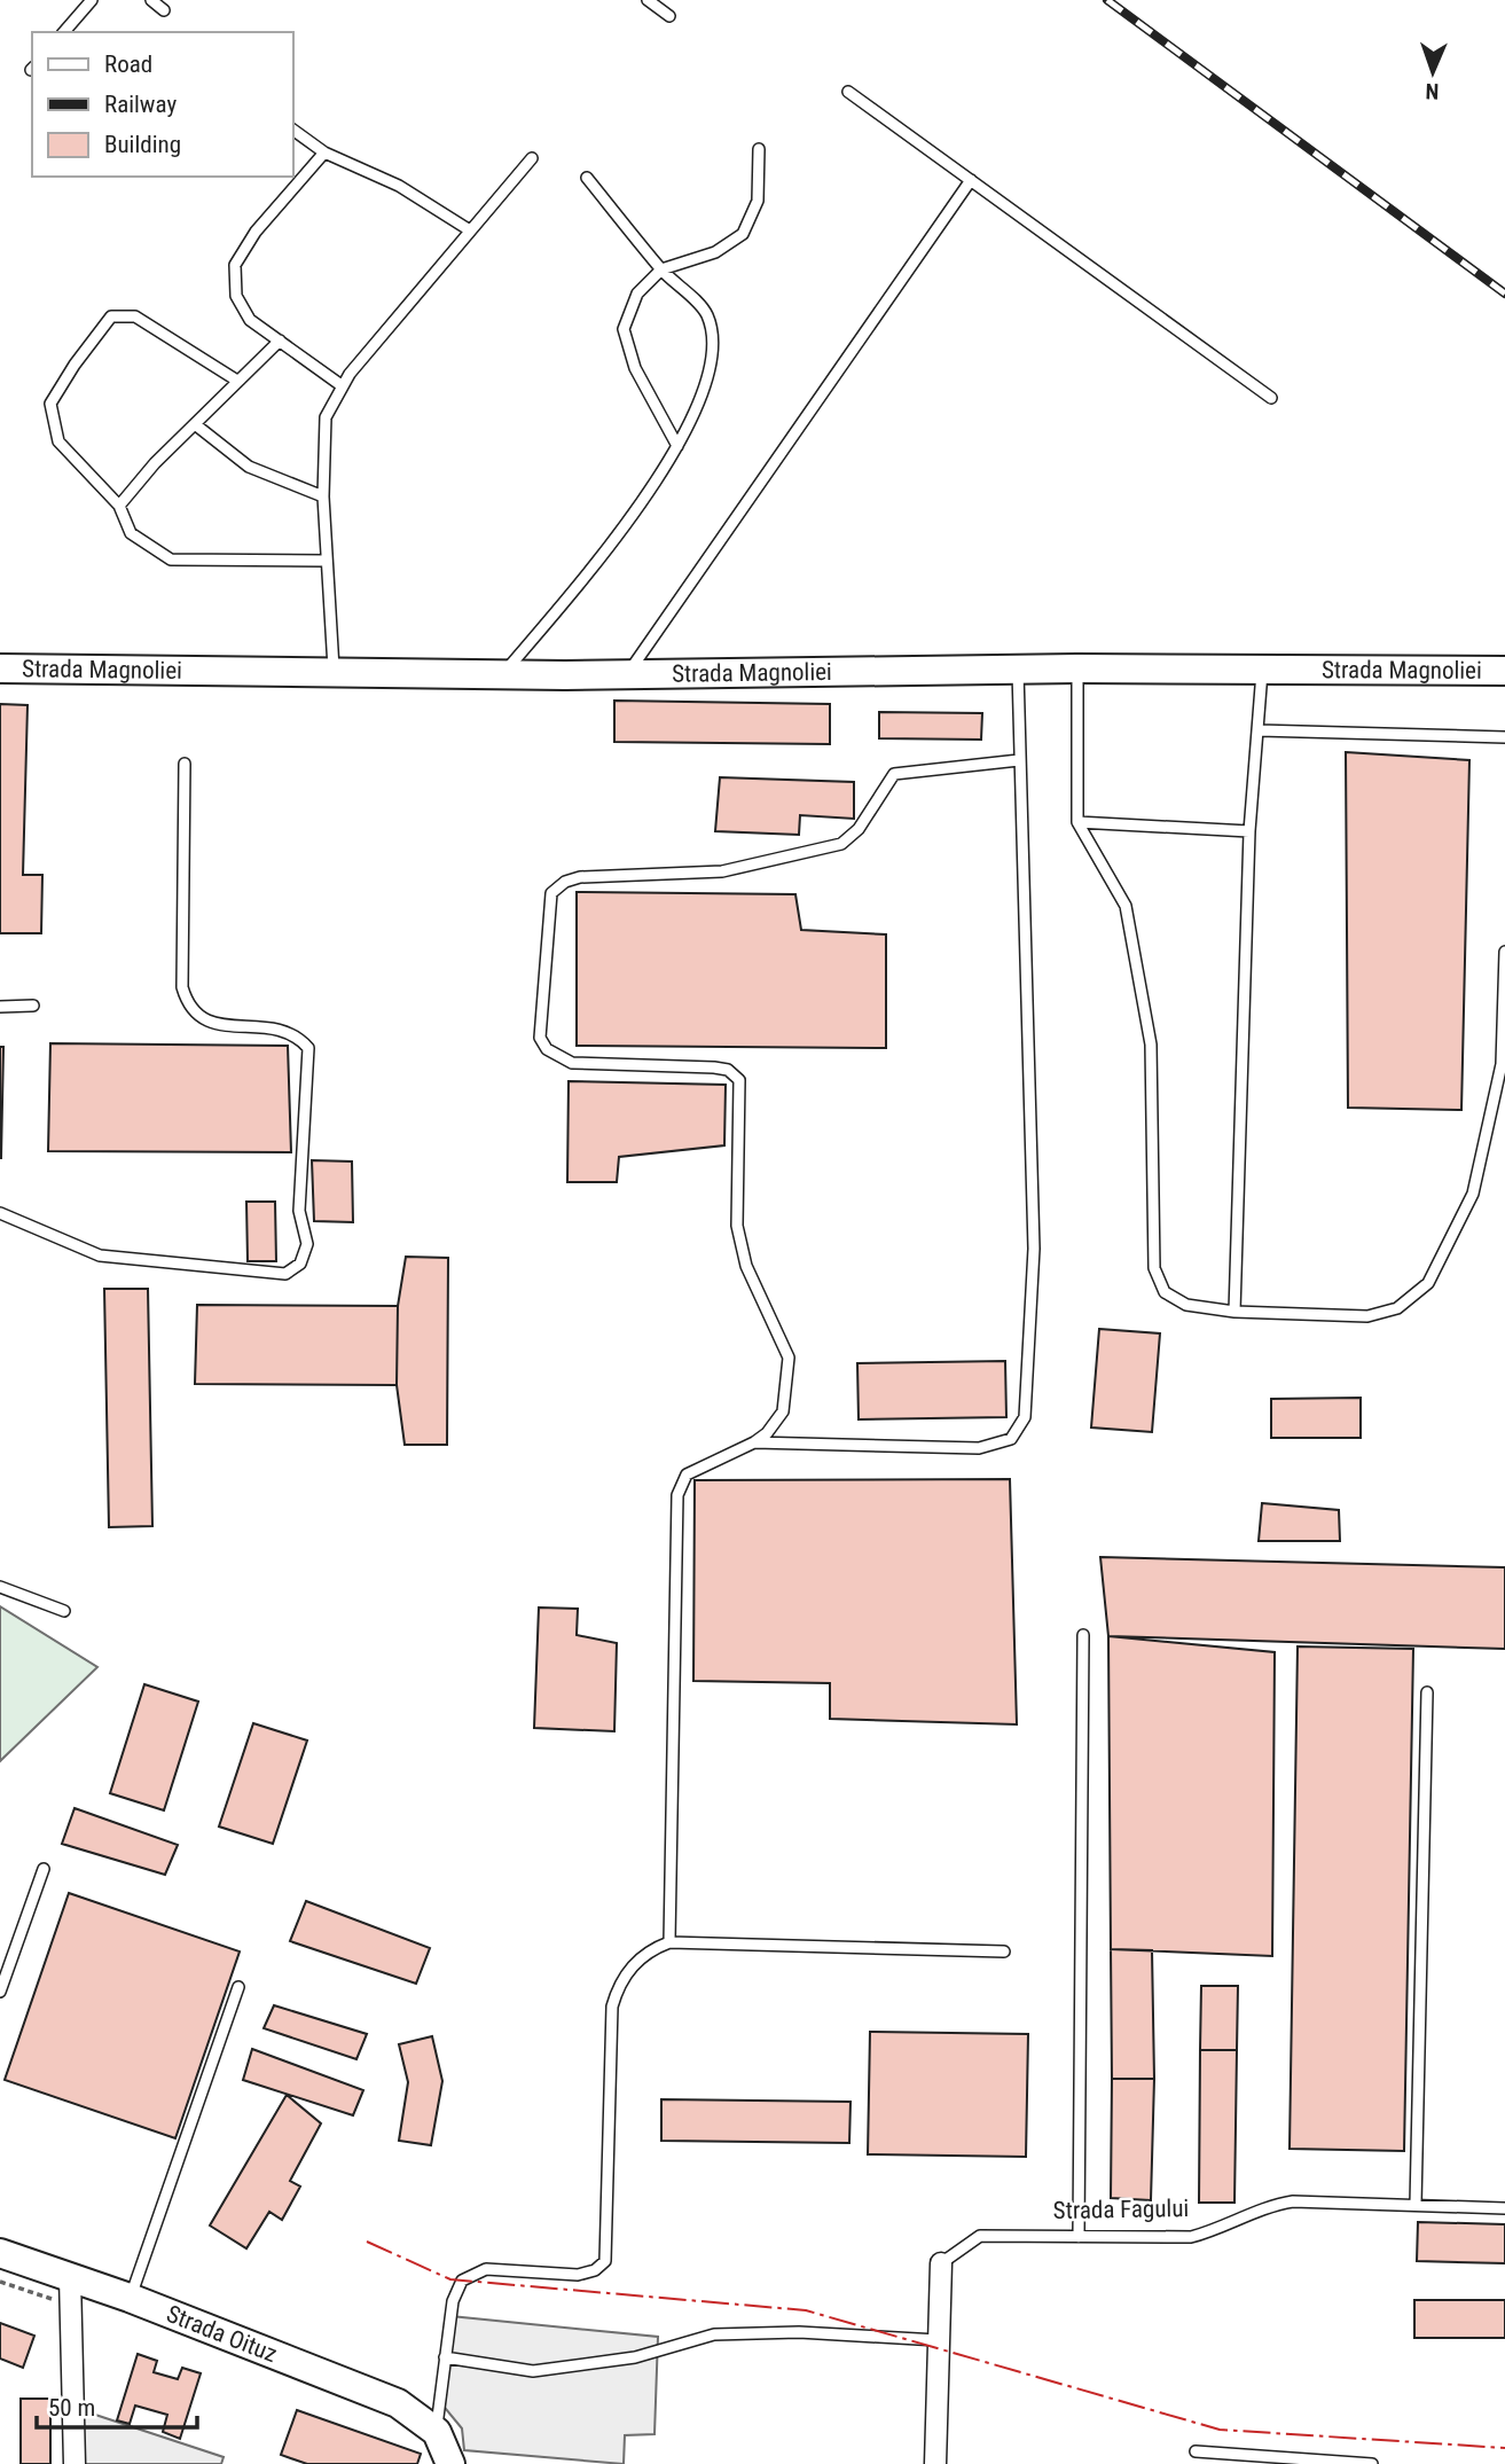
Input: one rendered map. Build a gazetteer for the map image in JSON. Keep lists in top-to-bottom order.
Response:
{
  "streets": {
    "main road": ["Strada Magnoliei", "Strada Oituz"],
    "street": ["Strada Fagului"]
  },
  "legend": ["Road", "Railway", "Building"],
  "scale_bar": "50 m",
  "north": "bottom"
}
